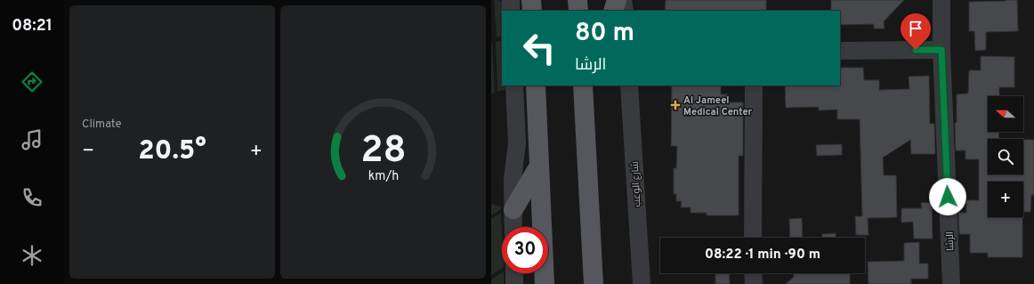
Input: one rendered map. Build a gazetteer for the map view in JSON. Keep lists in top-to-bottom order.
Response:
{
  "streets": {
    "street": ["شارع الوعب", "الرشا"]
  },
  "places": {
    "health": ["Al Jameel Medical Center"]
  },
  "north": "left",
  "page": {
    "tabs": "08:21",
    "tile": "Climate",
    "turn": ["80 m", "الرشا"],
    "map_buttons": "+",
    "heat": ["−", "20.5°", "+"],
    "limit": "30",
    "trip": "08:22 · 1 min · 90 m",
    "gauge": ["28", "km/h"]
  }
}
